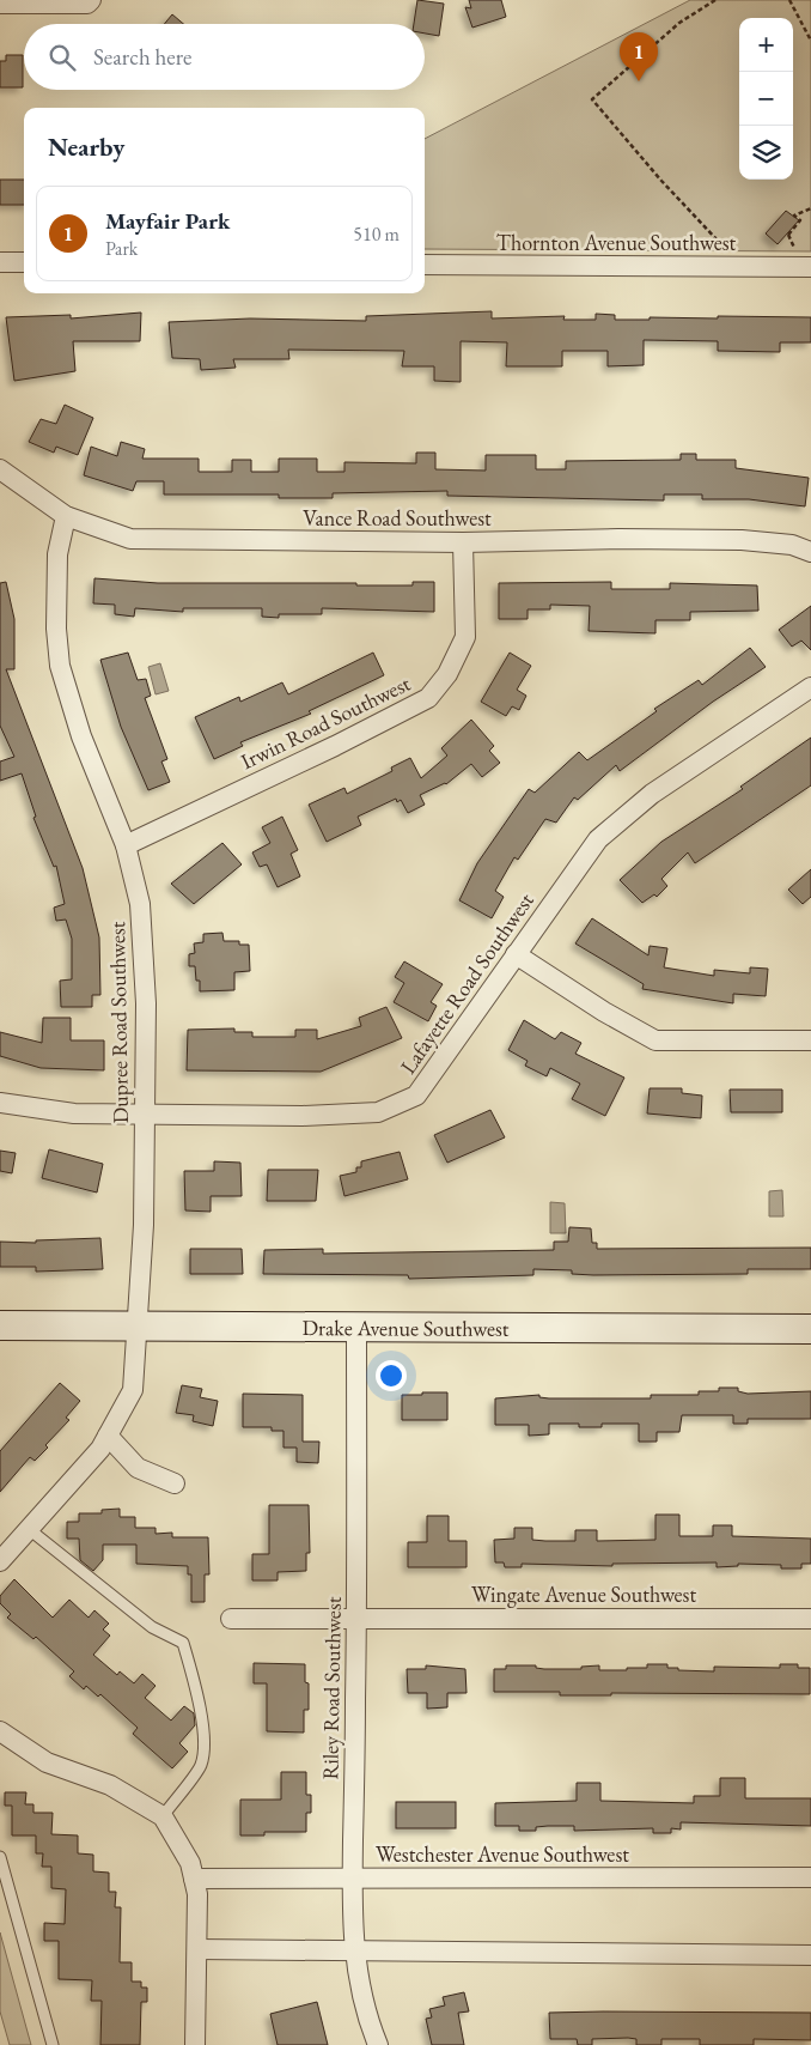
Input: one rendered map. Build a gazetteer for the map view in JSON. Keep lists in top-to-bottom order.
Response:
{
  "streets": {
    "street": [
      "Thornton Avenue Southwest",
      "Vance Road Southwest",
      "Irwin Road Southwest",
      "Lafayette Road Southwest",
      "Dupree Road Southwest",
      "Drake Avenue Southwest",
      "Wingate Avenue Southwest",
      "Riley Road Southwest",
      "Westchester Avenue Southwest"
    ]
  },
  "crossings": [
    ["Vance Road Southwest", "Irwin Road Southwest"],
    ["Vance Road Southwest", "Dupree Road Southwest"],
    ["Irwin Road Southwest", "Dupree Road Southwest"],
    ["Lafayette Road Southwest", "Dupree Road Southwest"],
    ["Dupree Road Southwest", "Drake Avenue Southwest"],
    ["Drake Avenue Southwest", "Riley Road Southwest"],
    ["Wingate Avenue Southwest", "Riley Road Southwest"],
    ["Riley Road Southwest", "Westchester Avenue Southwest"]
  ],
  "page": {
    "map_buttons": ["+", "−"],
    "search": "Search here",
    "pins": "1",
    "heading": "Nearby",
    "list": [
      {
        "mark": "1",
        "name": "Mayfair Park",
        "note": "Park",
        "value": "510 m"
      }
    ]
  }
}
